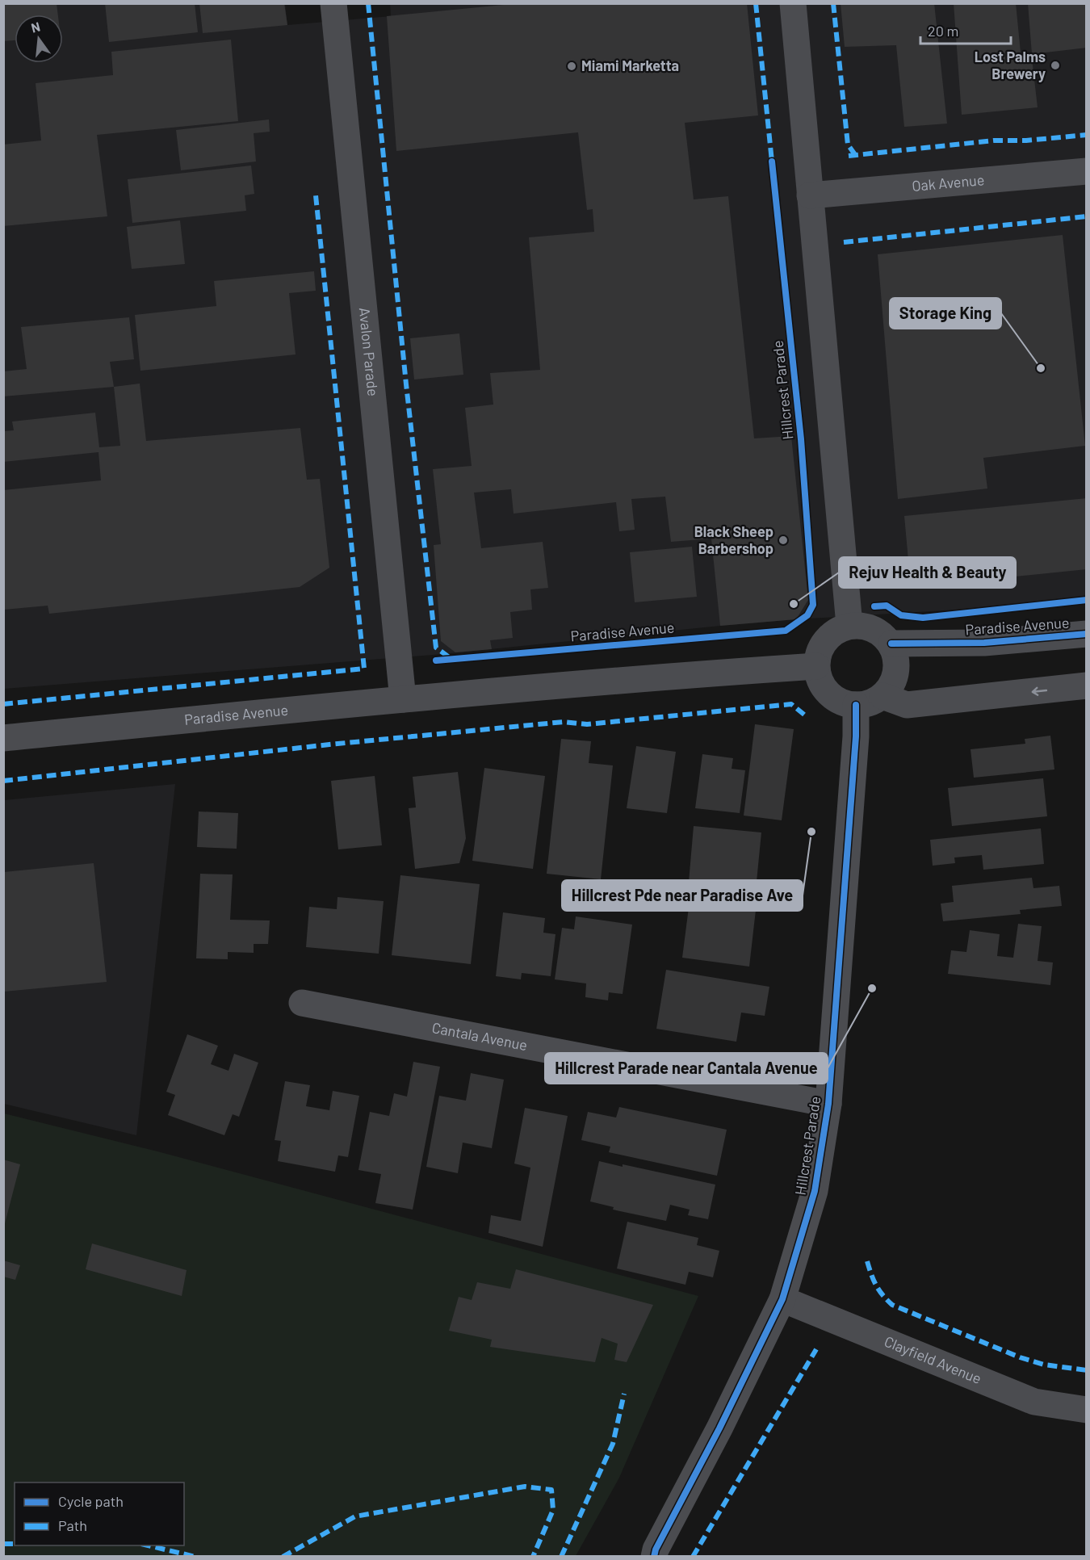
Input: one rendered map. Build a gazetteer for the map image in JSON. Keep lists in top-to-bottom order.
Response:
{
  "streets": {
    "street": [
      "Oak Avenue",
      "Avalon Parade",
      "Hillcrest Parade",
      "Paradise Avenue",
      "Cantala Avenue",
      "Clayfield Avenue"
    ]
  },
  "crossings": [
    ["Avalon Parade", "Paradise Avenue"],
    ["Hillcrest Parade", "Paradise Avenue"],
    ["Hillcrest Parade", "Cantala Avenue"],
    ["Hillcrest Parade", "Clayfield Avenue"]
  ],
  "places": [
    "Lost Palms Brewery",
    "Miami Marketta",
    "Storage King",
    "Black Sheep Barbershop",
    "Rejuv Health & Beauty",
    "Hillcrest Pde near Paradise Ave",
    "Hillcrest Parade near Cantala Avenue"
  ],
  "legend": ["Cycle path", "Path"],
  "scale_bar": "20 m",
  "north": "top"
}
